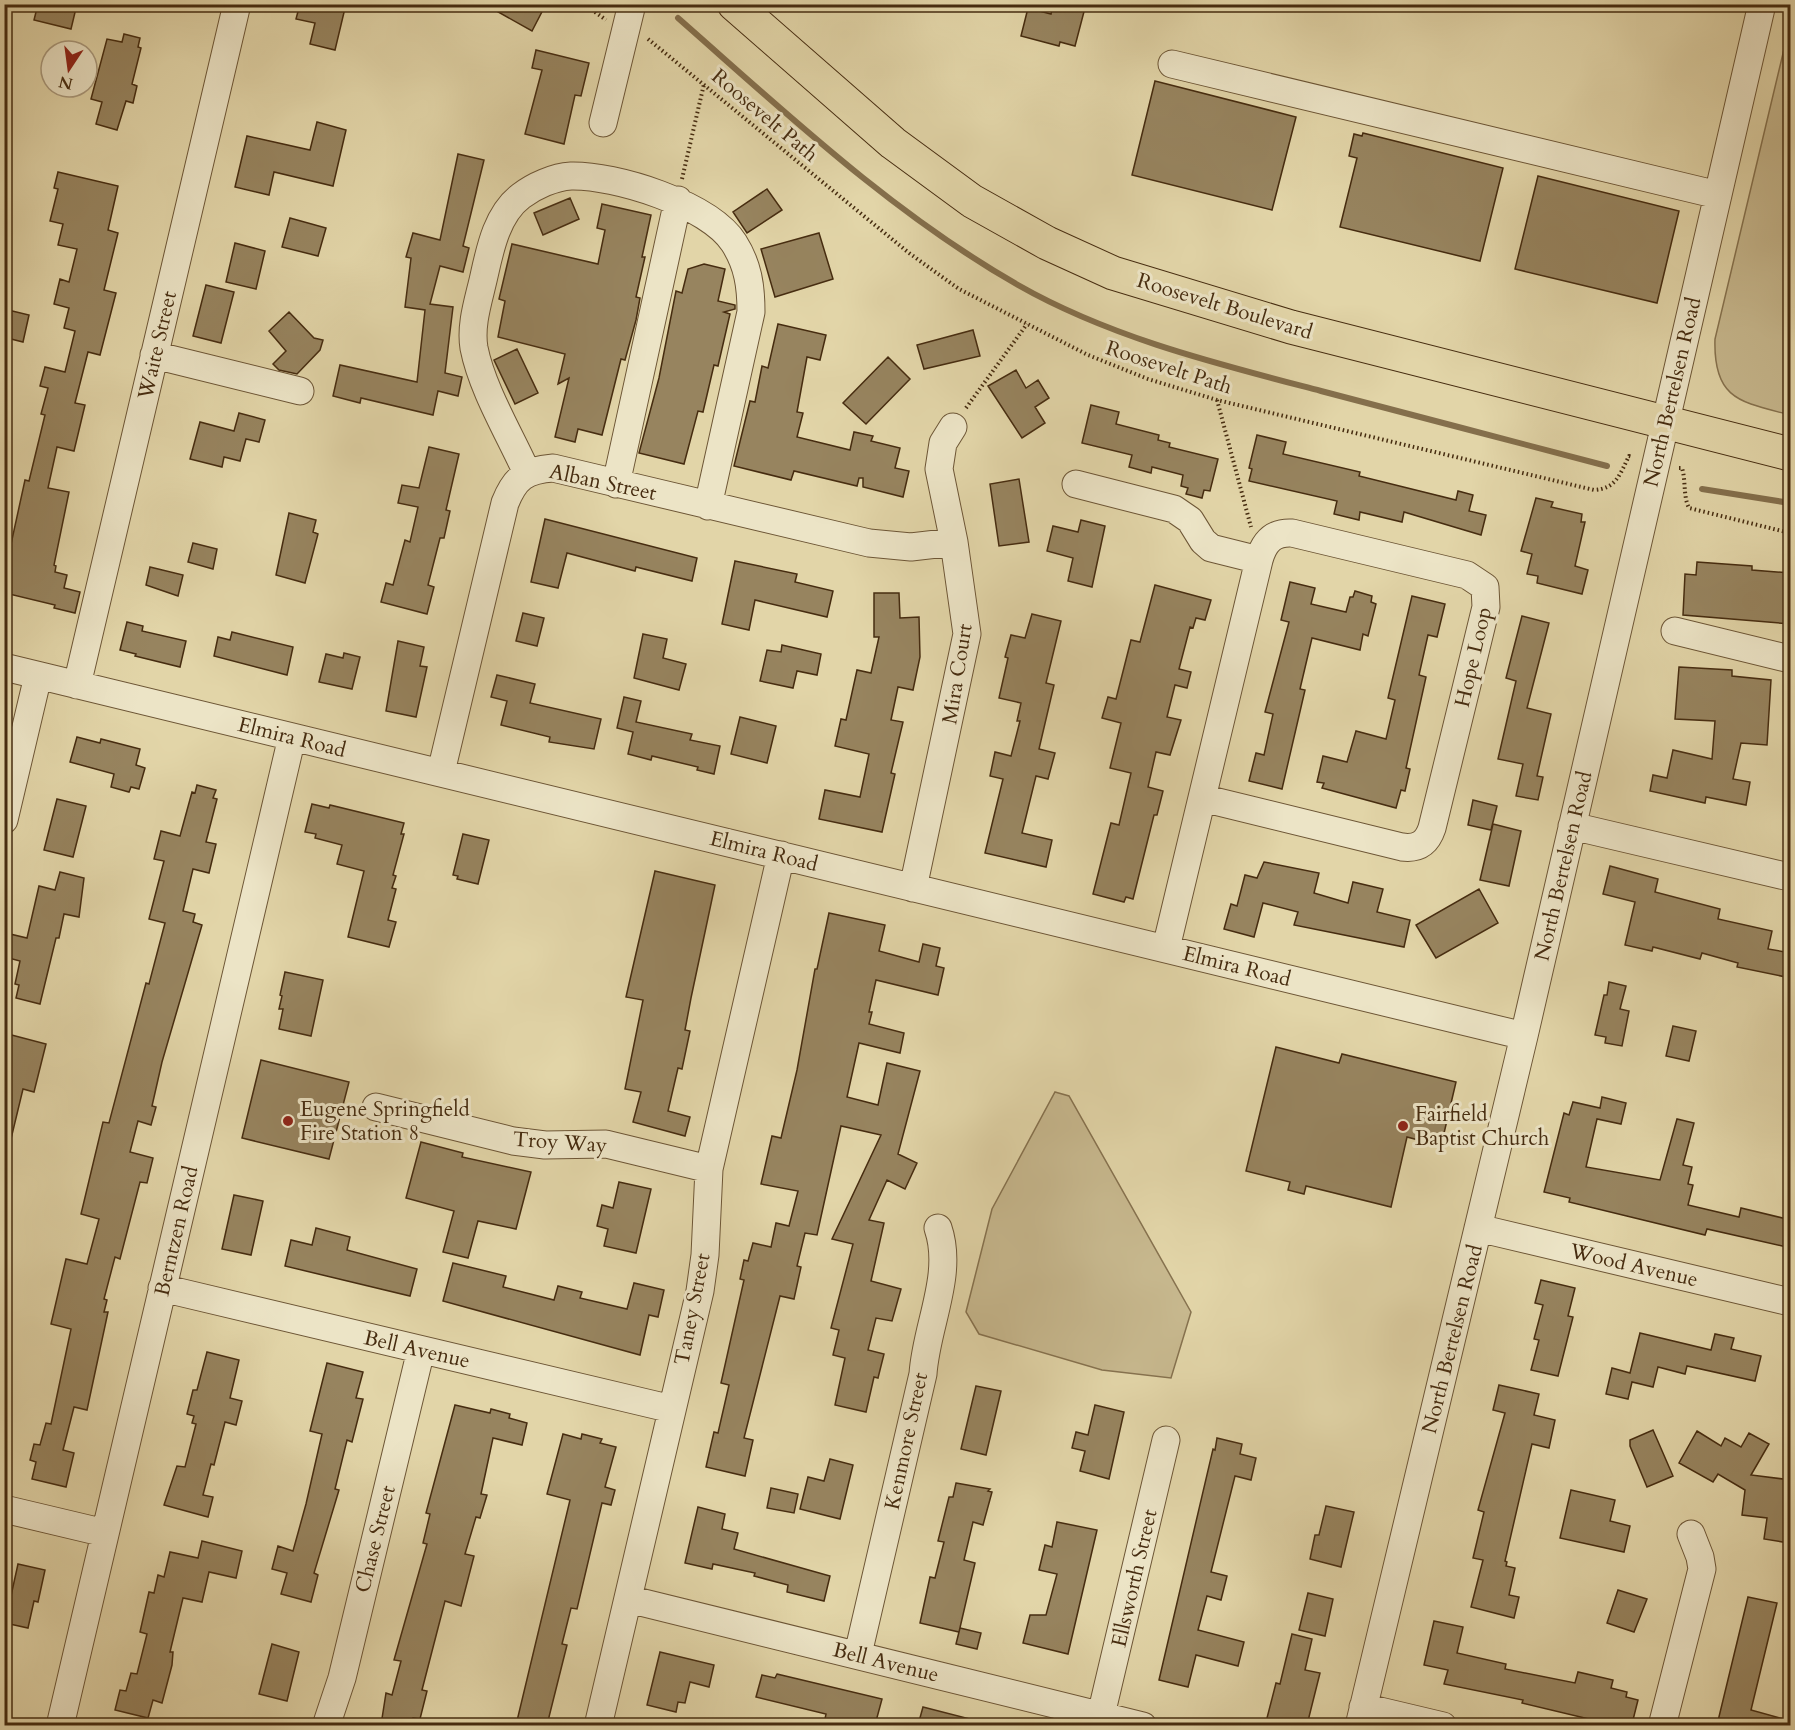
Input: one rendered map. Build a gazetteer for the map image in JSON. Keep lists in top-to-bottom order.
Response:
{
  "streets": {
    "main road": ["Roosevelt Boulevard"],
    "street": [
      "Waite Street",
      "North Bertelsen Road",
      "Alban Street",
      "Hope Loop",
      "Mira Court",
      "Elmira Road",
      "Troy Way",
      "Berntzen Road",
      "Wood Avenue",
      "Taney Street",
      "Bell Avenue",
      "Kenmore Street",
      "Chase Street",
      "Ellsworth Street"
    ],
    "path": ["Roosevelt Path"]
  },
  "crossings": [
    ["Roosevelt Path", "North Bertelsen Road"],
    ["Roosevelt Boulevard", "North Bertelsen Road"],
    ["Waite Street", "Elmira Road"],
    ["North Bertelsen Road", "Elmira Road"],
    ["North Bertelsen Road", "Wood Avenue"],
    ["Alban Street", "Mira Court"],
    ["Alban Street", "Elmira Road"],
    ["Mira Court", "Elmira Road"],
    ["Elmira Road", "Berntzen Road"],
    ["Elmira Road", "Taney Street"],
    ["Troy Way", "Taney Street"],
    ["Berntzen Road", "Bell Avenue"],
    ["Taney Street", "Bell Avenue"],
    ["Bell Avenue", "Kenmore Street"],
    ["Bell Avenue", "Chase Street"],
    ["Bell Avenue", "Ellsworth Street"]
  ],
  "places": ["Eugene Springfield Fire Station 8", "Fairfield Baptist Church"],
  "north": "bottom"
}
